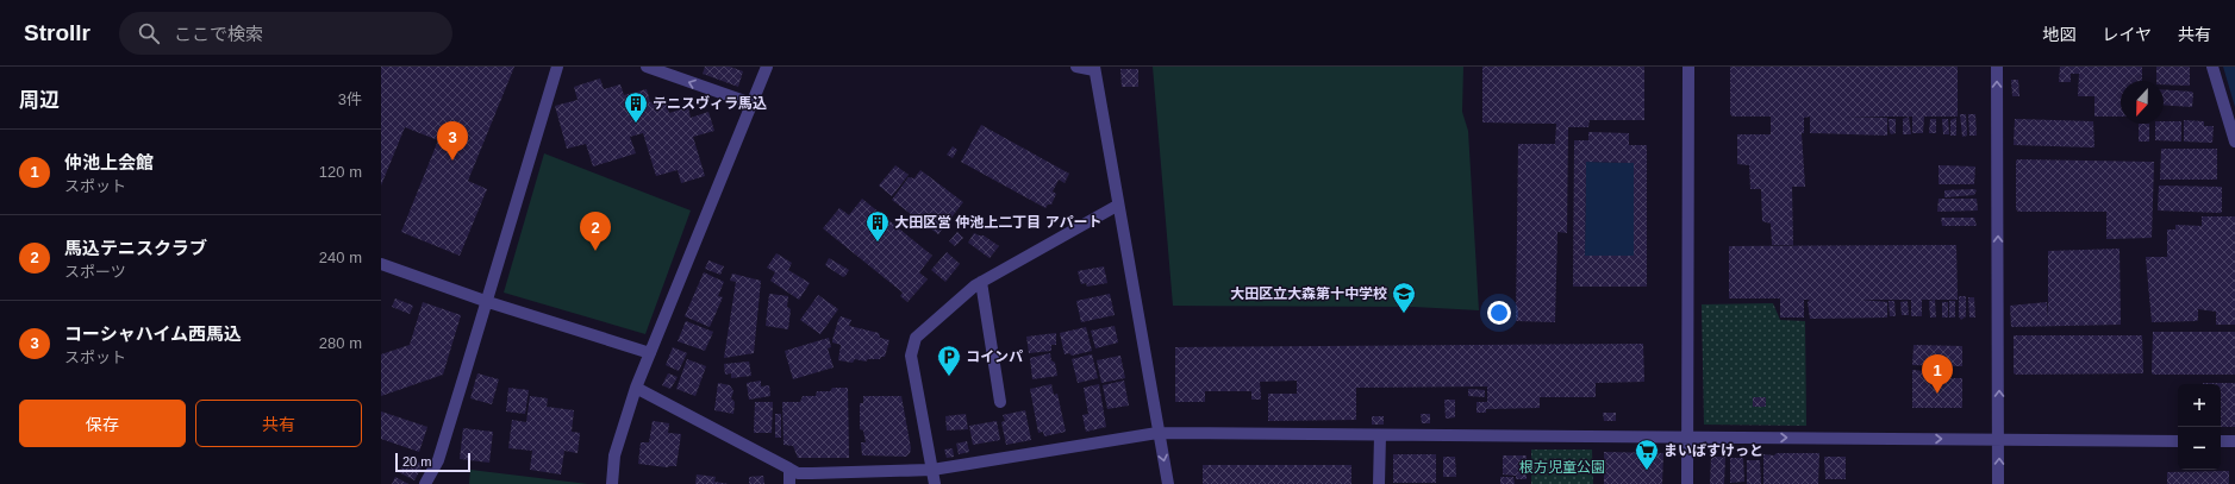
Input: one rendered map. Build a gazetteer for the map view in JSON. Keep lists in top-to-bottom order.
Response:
{
  "parks": ["根方児童公園"],
  "places": {
    "building": ["テニスヴィラ馬込", "大田区営 仲池上二丁目 アパート"],
    "school or university": ["大田区立大森第十中学校"],
    "parking": ["コインパ"],
    "supermarket": ["まいばすけっと"]
  },
  "scale_bar": "20 m",
  "north": "bottom",
  "page": {
    "header": "Strollr",
    "search": "ここで検索",
    "nav": ["地図", "レイヤ", "共有"],
    "heading": ["周辺", "3件"],
    "pins": ["3", "2", "1"],
    "list": [
      {
        "mark": "1",
        "name": "仲池上会館",
        "note": "スポット",
        "value": "120 m"
      },
      {
        "mark": "2",
        "name": "馬込テニスクラブ",
        "note": "スポーツ",
        "value": "240 m"
      },
      {
        "mark": "3",
        "name": "コーシャハイム西馬込",
        "note": "スポット",
        "value": "280 m"
      }
    ],
    "map_buttons": ["+", "−"],
    "buttons": ["保存", "共有"],
    "scale": "20 m"
  }
}
